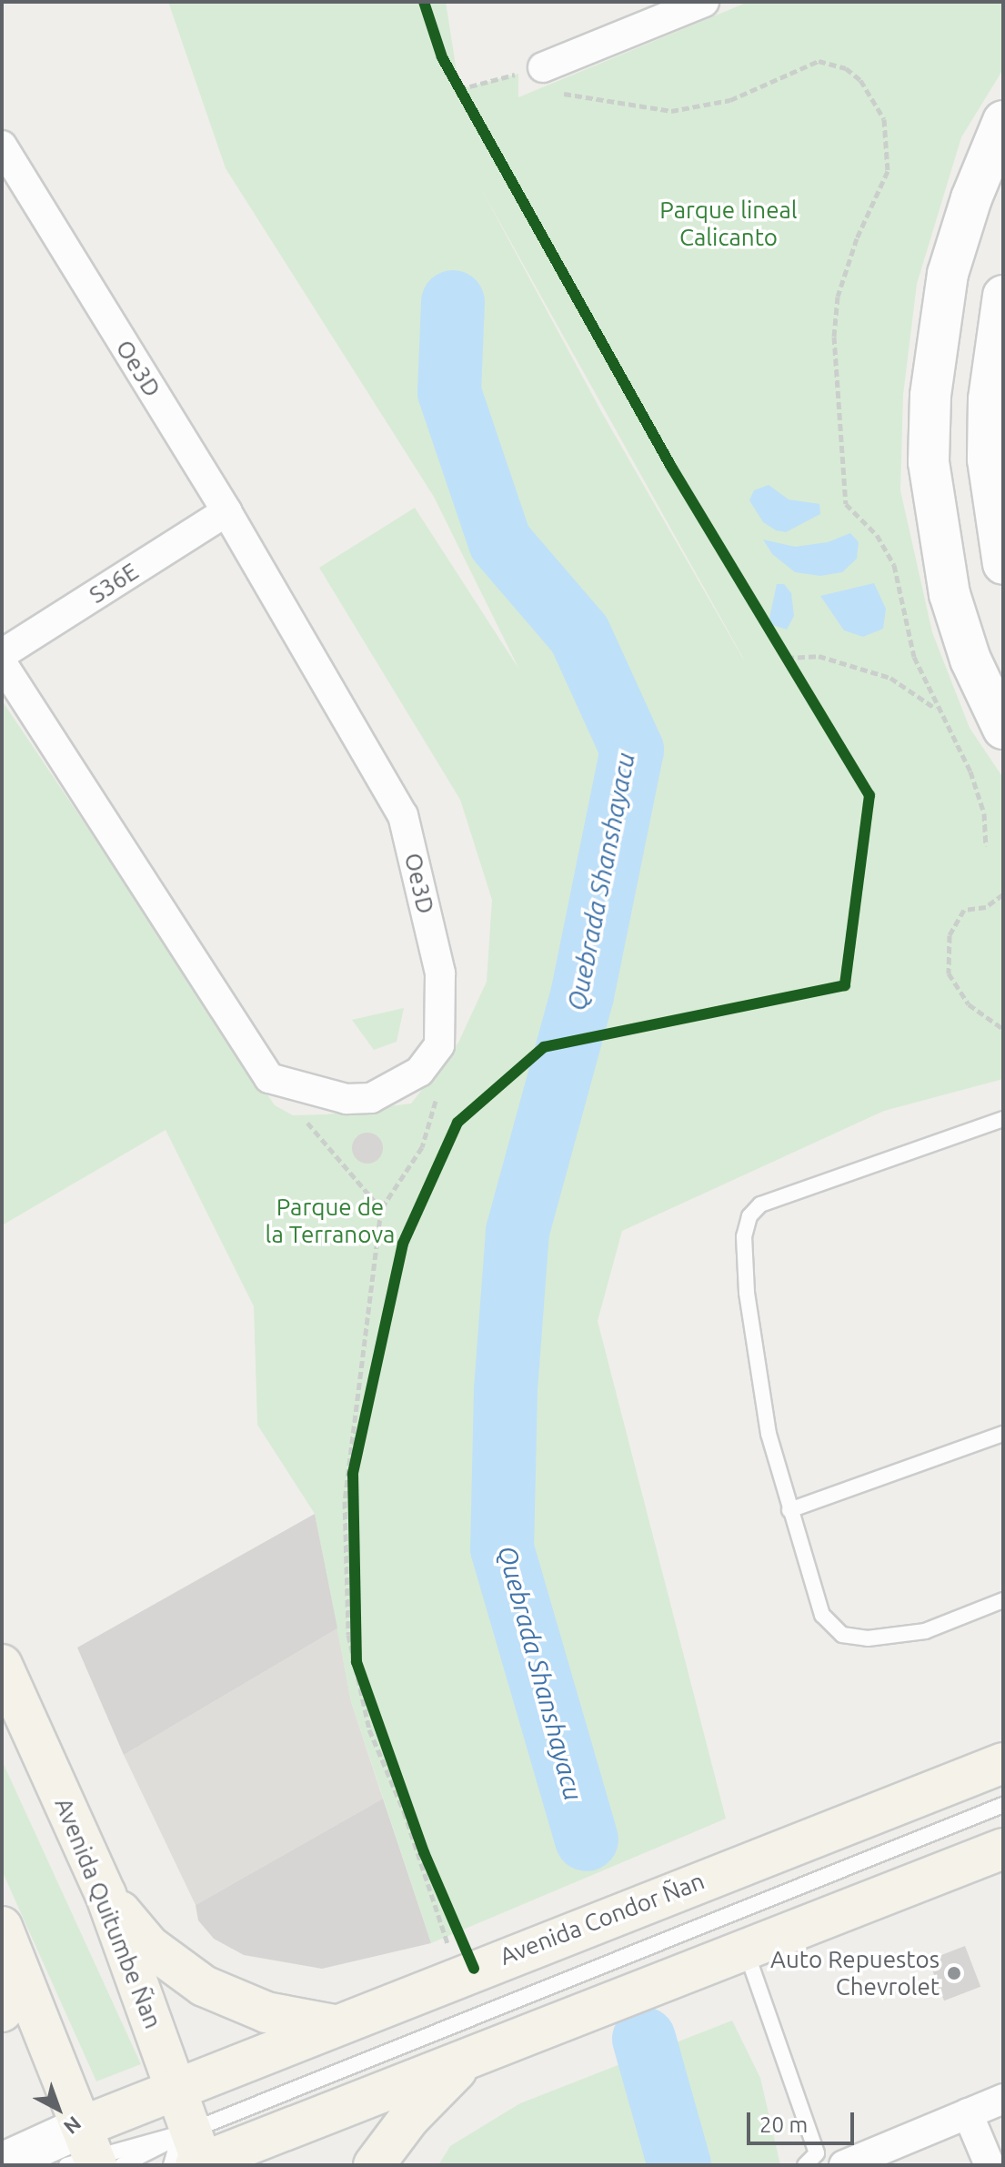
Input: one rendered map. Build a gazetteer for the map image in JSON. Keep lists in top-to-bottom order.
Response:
{
  "streets": {
    "main road": ["Avenida Quitumbe Ñan", "Avenida Condor Ñan"],
    "street": ["Oe3D", "S36E"]
  },
  "crossings": [
    ["Oe3D", "S36E"],
    ["Avenida Quitumbe Ñan", "Avenida Condor Ñan"]
  ],
  "water": ["Quebrada Shanshayacu"],
  "parks": ["Parque lineal Calicanto", "Parque de la Terranova"],
  "places": ["Auto Repuestos Chevrolet"],
  "scale_bar": "20 m",
  "north": "bottom right"
}
